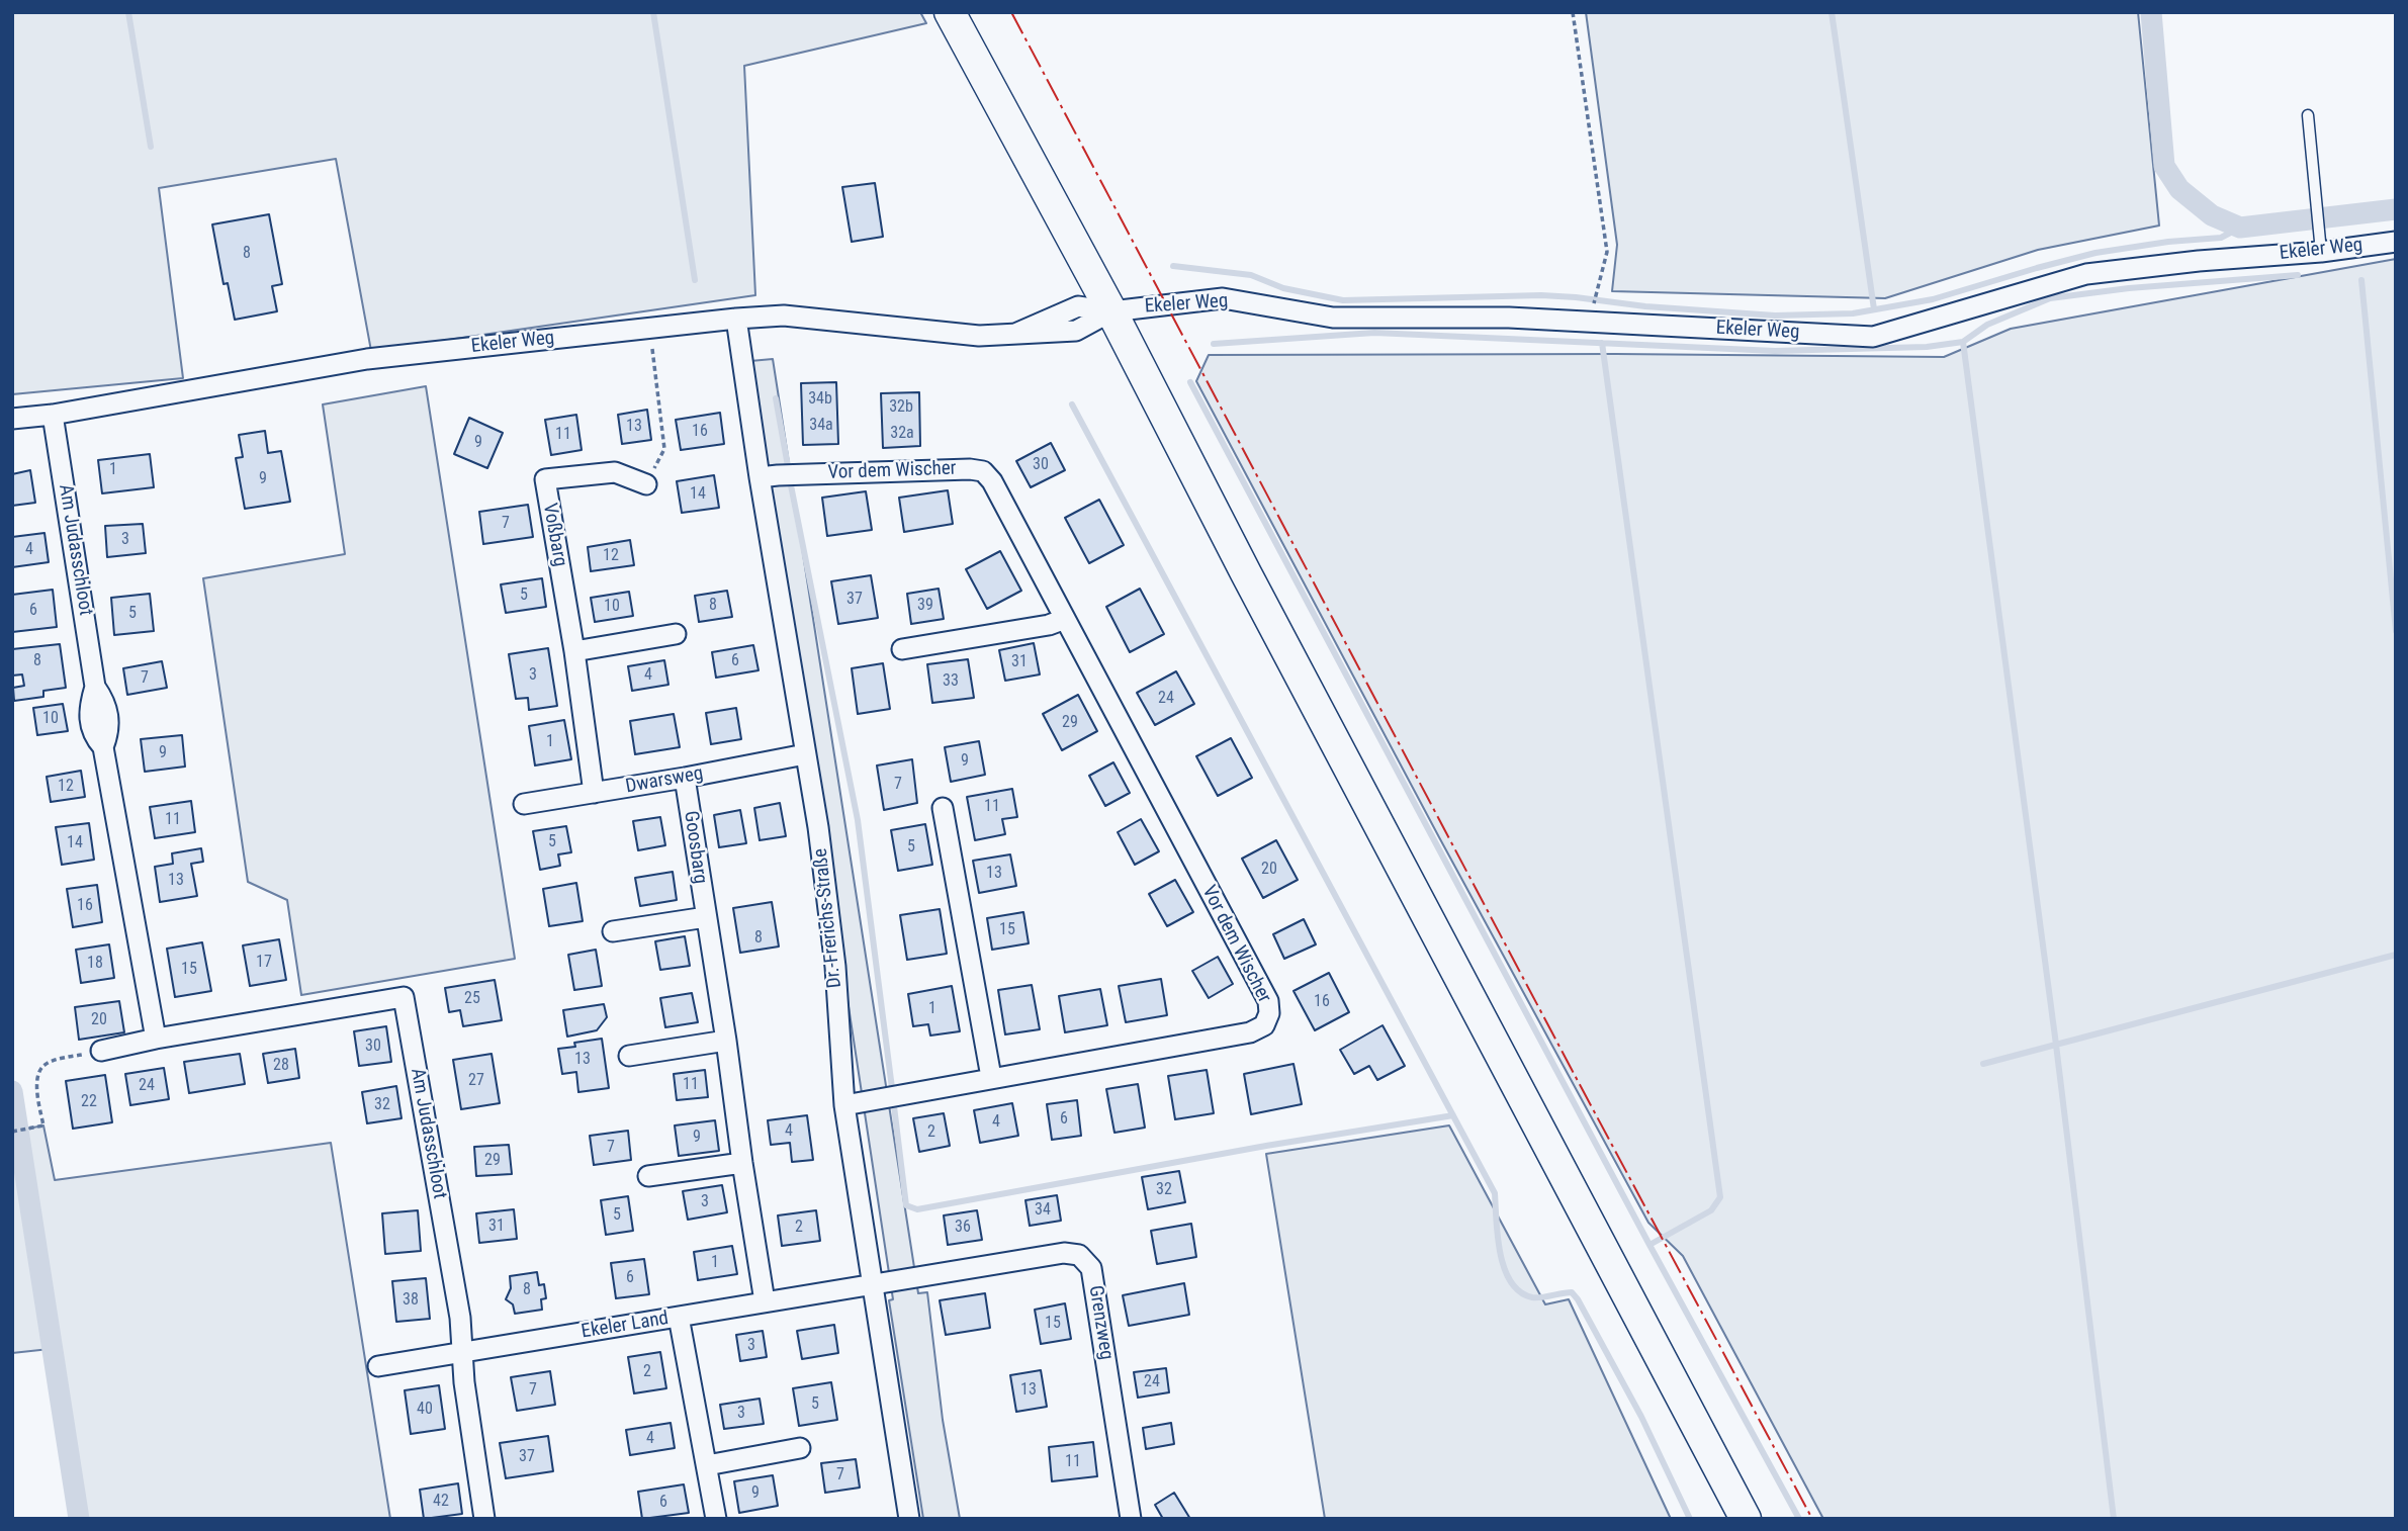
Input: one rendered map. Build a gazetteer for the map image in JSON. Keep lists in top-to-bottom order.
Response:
{
  "streets": {
    "street": [
      "Ekeler Weg",
      "Vor dem Wischer",
      "Voßbarg",
      "Am Judasschloot",
      "Dwarsweg",
      "Goosbarg",
      "Dr.-Frerichs-Straße",
      "Grenzweg",
      "Ekeler Land"
    ]
  },
  "crossings": [
    ["Ekeler Weg", "Am Judasschloot"],
    ["Ekeler Weg", "Dr.-Frerichs-Straße"],
    ["Vor dem Wischer", "Dr.-Frerichs-Straße"],
    ["Voßbarg", "Dwarsweg"],
    ["Am Judasschloot", "Ekeler Land"],
    ["Dwarsweg", "Goosbarg"],
    ["Dwarsweg", "Dr.-Frerichs-Straße"],
    ["Goosbarg", "Ekeler Land"],
    ["Dr.-Frerichs-Straße", "Grenzweg"],
    ["Dr.-Frerichs-Straße", "Ekeler Land"],
    ["Grenzweg", "Ekeler Land"]
  ],
  "house_numbers": [
    "8",
    "34b",
    "32b",
    "34a",
    "13",
    "16",
    "32a",
    "11",
    "9",
    "30",
    "1",
    "9",
    "14",
    "7",
    "3",
    "4",
    "12",
    "5",
    "37",
    "8",
    "39",
    "10",
    "6",
    "5",
    "8",
    "6",
    "31",
    "3",
    "4",
    "7",
    "33",
    "24",
    "10",
    "29",
    "1",
    "9",
    "9",
    "7",
    "12",
    "11",
    "11",
    "5",
    "14",
    "5",
    "20",
    "13",
    "13",
    "16",
    "15",
    "8",
    "17",
    "18",
    "15",
    "25",
    "16",
    "1",
    "20",
    "30",
    "13",
    "28",
    "27",
    "11",
    "24",
    "22",
    "32",
    "6",
    "4",
    "4",
    "2",
    "9",
    "7",
    "29",
    "32",
    "3",
    "34",
    "5",
    "31",
    "2",
    "36",
    "1",
    "6",
    "8",
    "38",
    "15",
    "3",
    "2",
    "24",
    "7",
    "13",
    "5",
    "40",
    "3",
    "4",
    "37",
    "11",
    "7",
    "9",
    "42",
    "6"
  ]
}
